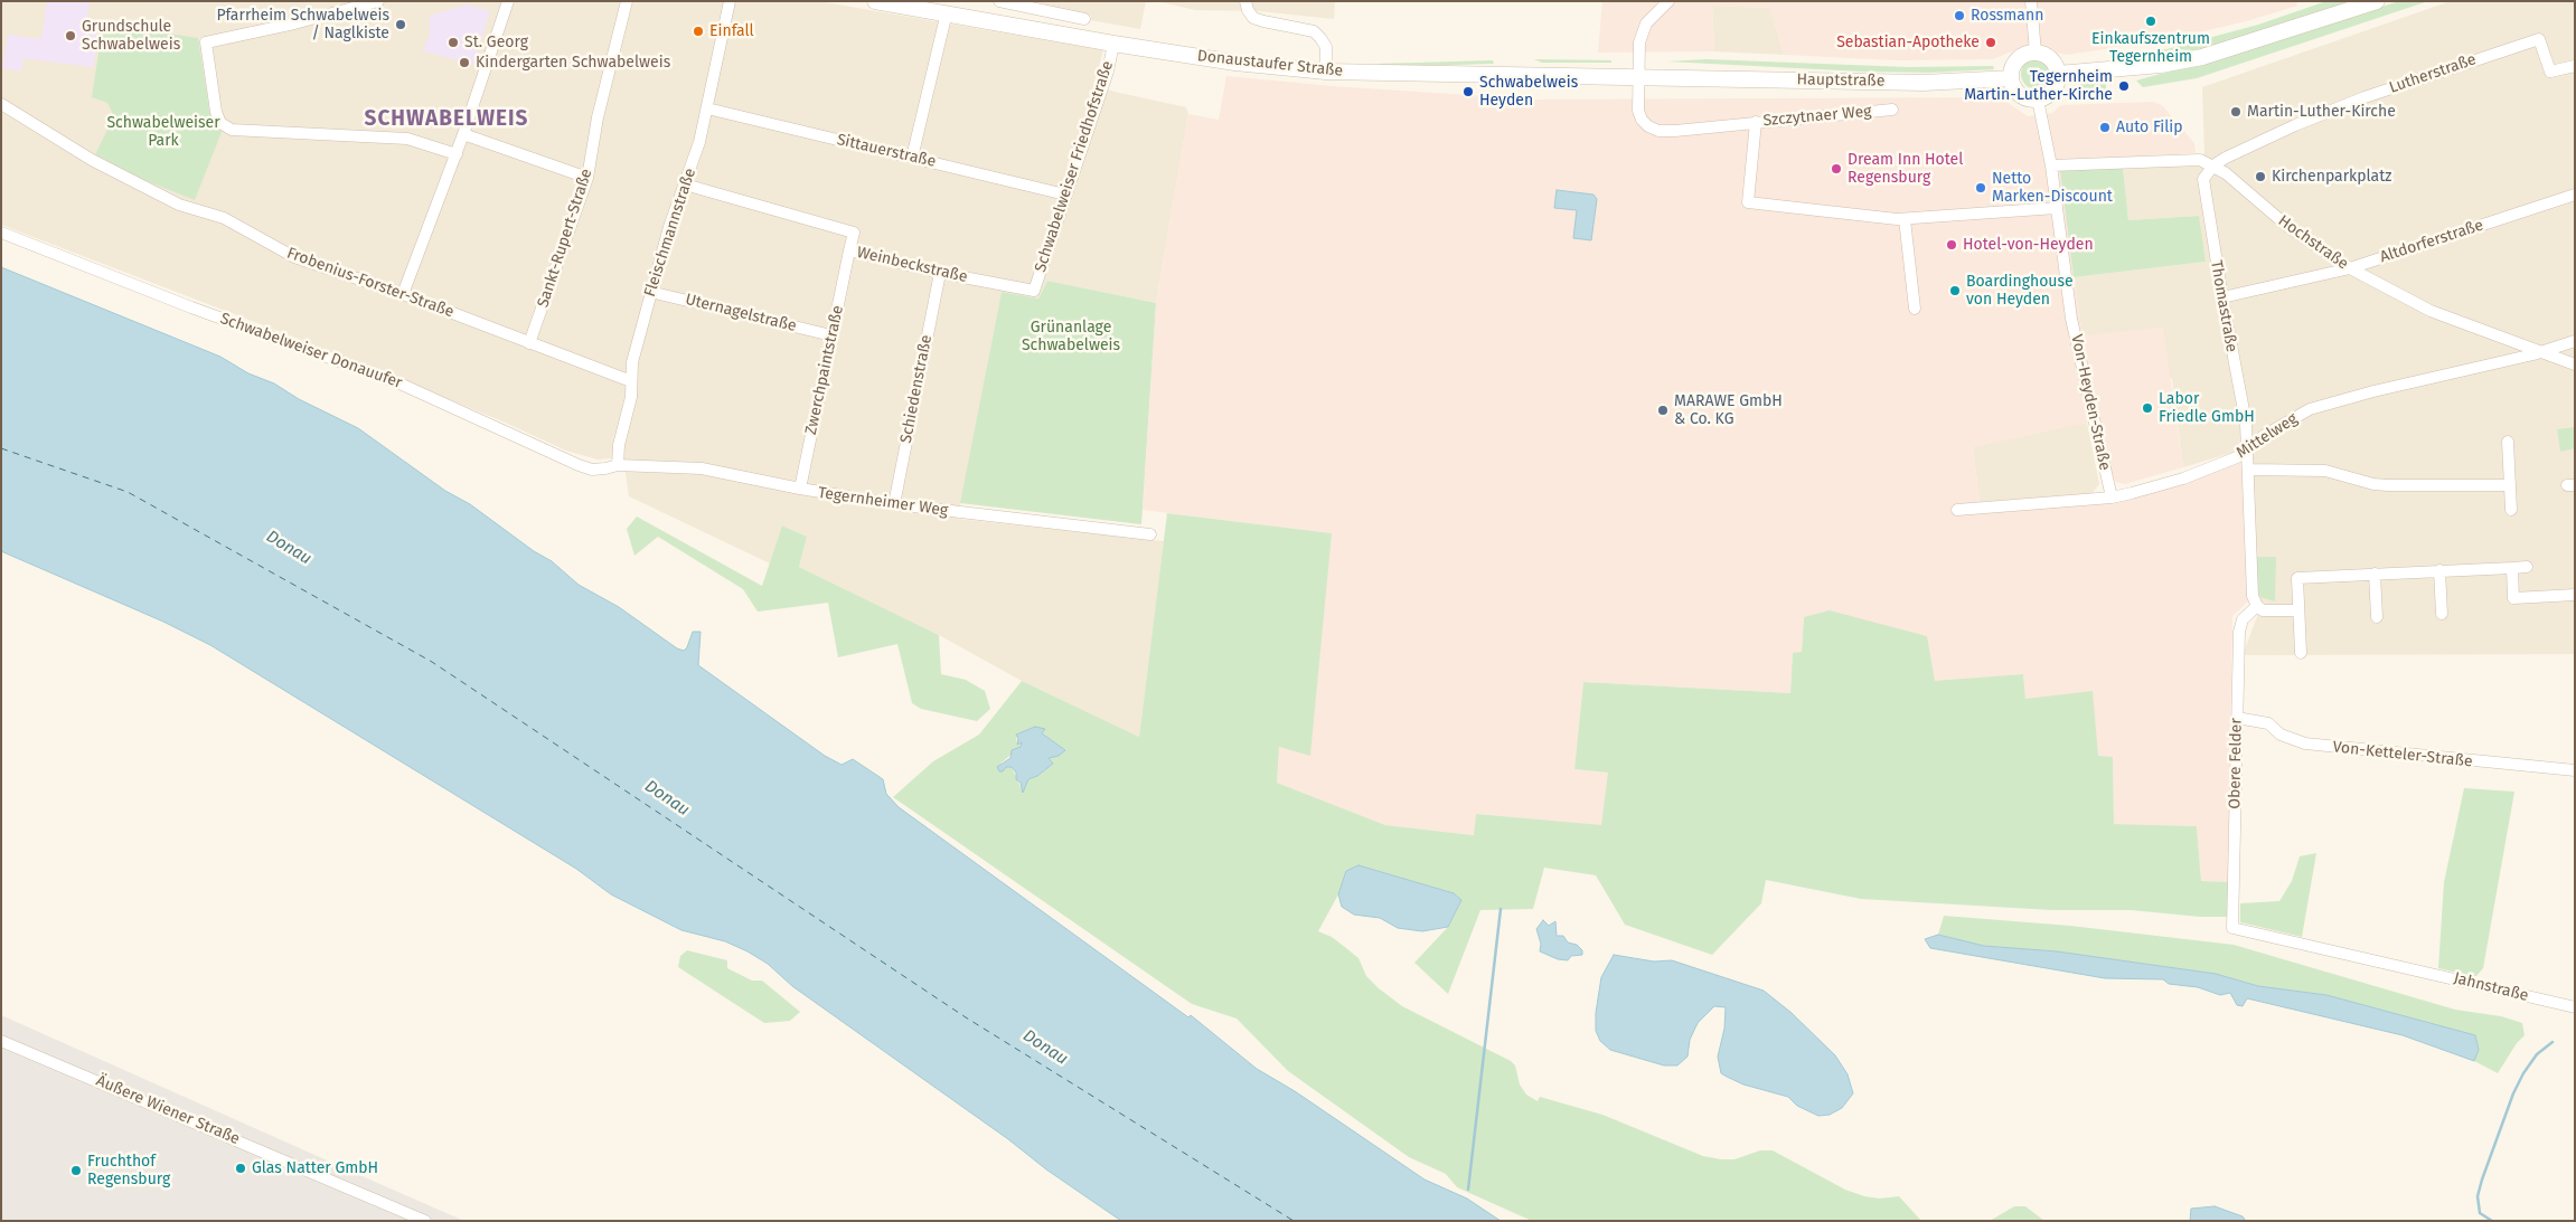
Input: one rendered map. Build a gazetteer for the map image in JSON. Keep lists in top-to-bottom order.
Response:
{
  "streets": {
    "main road": ["Donaustaufer Straße", "Hauptstraße"],
    "street": [
      "Lutherstraße",
      "Szczytnaer Weg",
      "Sittauerstraße",
      "Schwabelweiser Friedhofstraße",
      "Fleischmannstraße",
      "Sankt-Rupert-Straße",
      "Altdorferstraße",
      "Hochstraße",
      "Weinbeckstraße",
      "Frobenius-Forster-Straße",
      "Thomastraße",
      "Uternagelstraße",
      "Schwabelweiser Donauufer",
      "Zwerchpaintstraße",
      "Schiedenstraße",
      "Von-Heyden-Straße",
      "Mittelweg",
      "Tegernheimer Weg",
      "Von-Ketteler-Straße",
      "Obere Felder",
      "Jahnstraße",
      "Äußere Wiener Straße"
    ]
  },
  "crossings": [
    ["Donaustaufer Straße", "Hauptstraße"],
    ["Donaustaufer Straße", "Szczytnaer Weg"],
    ["Donaustaufer Straße", "Schwabelweiser Friedhofstraße"],
    ["Lutherstraße", "Hochstraße"],
    ["Lutherstraße", "Thomastraße"],
    ["Hauptstraße", "Von-Heyden-Straße"],
    ["Sittauerstraße", "Schwabelweiser Friedhofstraße"],
    ["Sittauerstraße", "Fleischmannstraße"],
    ["Schwabelweiser Friedhofstraße", "Weinbeckstraße"],
    ["Fleischmannstraße", "Weinbeckstraße"],
    ["Fleischmannstraße", "Frobenius-Forster-Straße"],
    ["Fleischmannstraße", "Uternagelstraße"],
    ["Fleischmannstraße", "Schwabelweiser Donauufer"],
    ["Fleischmannstraße", "Tegernheimer Weg"],
    ["Sankt-Rupert-Straße", "Frobenius-Forster-Straße"],
    ["Altdorferstraße", "Hochstraße"],
    ["Altdorferstraße", "Thomastraße"],
    ["Hochstraße", "Thomastraße"],
    ["Hochstraße", "Von-Heyden-Straße"],
    ["Hochstraße", "Mittelweg"],
    ["Weinbeckstraße", "Zwerchpaintstraße"],
    ["Weinbeckstraße", "Schiedenstraße"],
    ["Thomastraße", "Mittelweg"],
    ["Uternagelstraße", "Zwerchpaintstraße"],
    ["Schwabelweiser Donauufer", "Tegernheimer Weg"],
    ["Zwerchpaintstraße", "Tegernheimer Weg"],
    ["Schiedenstraße", "Tegernheimer Weg"],
    ["Von-Heyden-Straße", "Mittelweg"],
    ["Von-Ketteler-Straße", "Obere Felder"],
    ["Obere Felder", "Jahnstraße"]
  ],
  "districts": ["SCHWABELWEIS"],
  "water": ["Donau"],
  "parks": ["Schwabelweiser Park", "Grünanlage Schwabelweis"],
  "places": [
    "Rossmann",
    "Einkaufszentrum Tegernheim",
    "Pfarrheim Schwabelweis / Naglkiste",
    "Einfall",
    "Grundschule Schwabelweis",
    "St. Georg",
    "Sebastian-Apotheke",
    "Kindergarten Schwabelweis",
    "Tegernheim Martin-Luther-Kirche",
    "Schwabelweis Heyden",
    "Martin-Luther-Kirche",
    "Auto Filip",
    "Dream Inn Hotel Regensburg",
    "Kirchenparkplatz",
    "Netto Marken-Discount",
    "Hotel-von-Heyden",
    "Boardinghouse von Heyden",
    "Labor Friedle GmbH",
    "MARAWE GmbH & Co. KG",
    "Glas Natter GmbH",
    "Fruchthof Regensburg"
  ]
}
